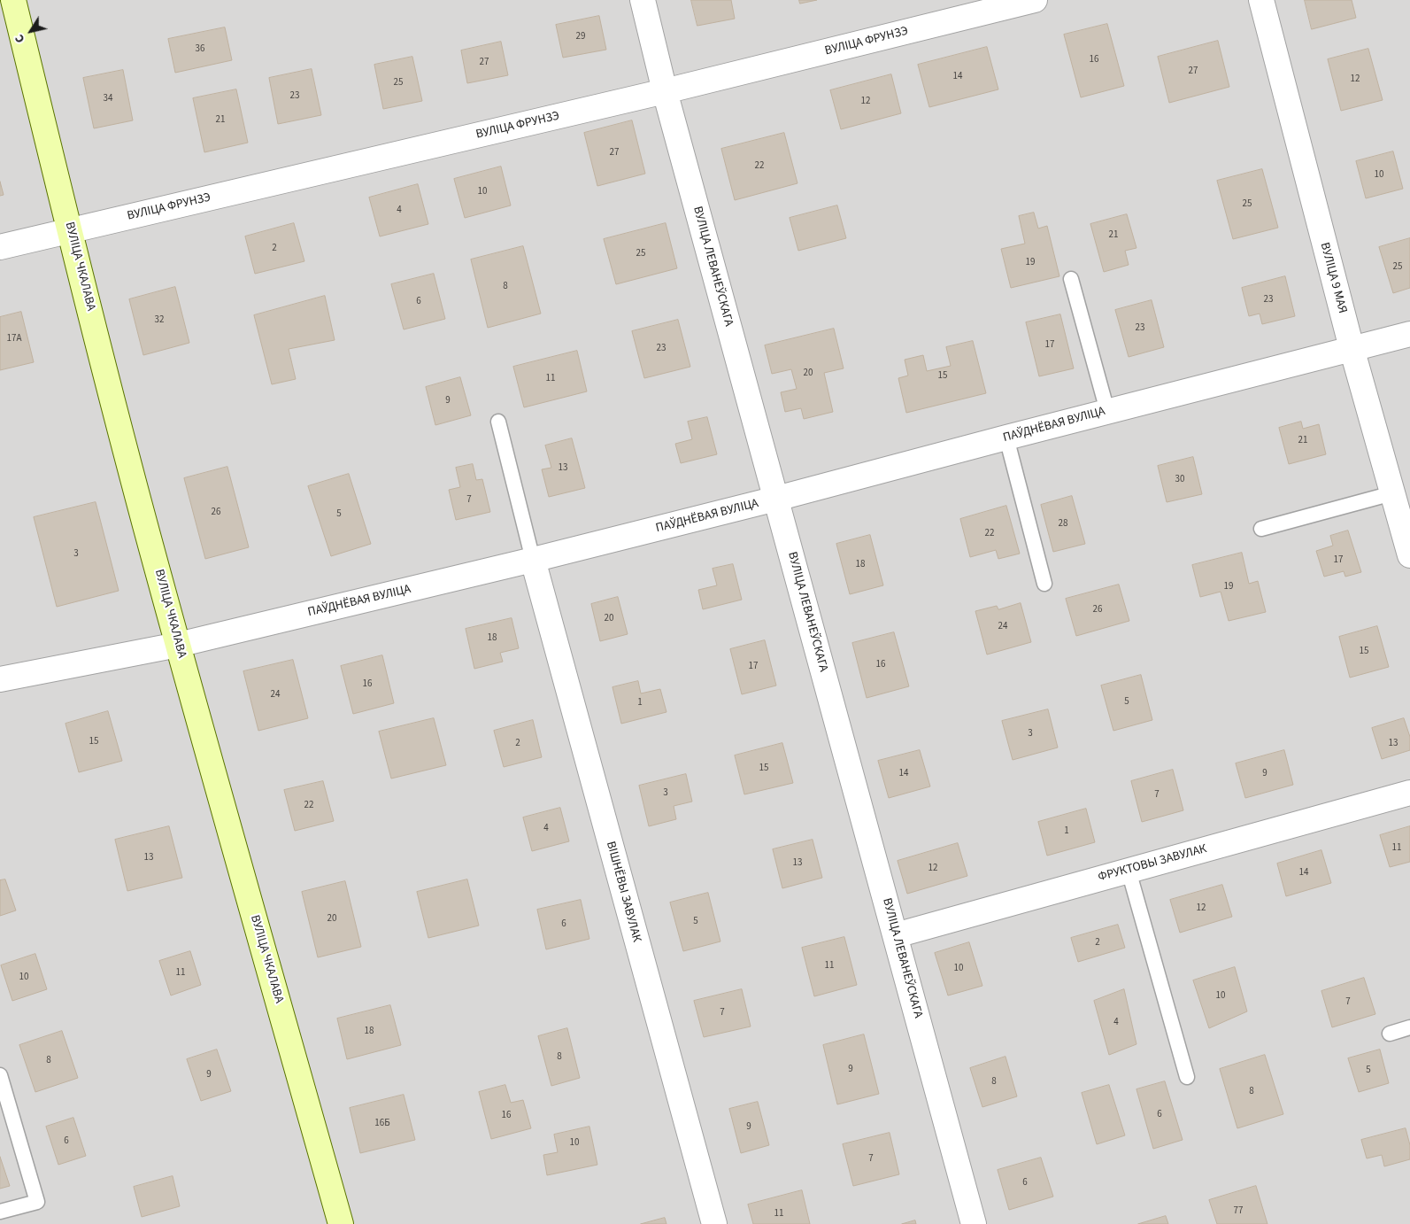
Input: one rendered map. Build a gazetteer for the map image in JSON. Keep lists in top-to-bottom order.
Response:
{
  "streets": {
    "main road": ["ВУЛІЦА ЧКАЛАВА"],
    "street": [
      "ВУЛІЦА ФРУНЗЭ",
      "ВУЛІЦА ЛЕВАНЕЎСКАГА",
      "ВУЛІЦА 9 МАЯ",
      "ПАЎДНЁВАЯ ВУЛІЦА",
      "ФРУКТОВЫ ЗАВУЛАК",
      "ВІШНЁВЫ ЗАВУЛАК"
    ]
  },
  "crossings": [
    ["ВУЛІЦА ФРУНЗЭ", "ВУЛІЦА ЧКАЛАВА"],
    ["ВУЛІЦА ФРУНЗЭ", "ВУЛІЦА ЛЕВАНЕЎСКАГА"],
    ["ВУЛІЦА ЧКАЛАВА", "ПАЎДНЁВАЯ ВУЛІЦА"],
    ["ВУЛІЦА ЛЕВАНЕЎСКАГА", "ПАЎДНЁВАЯ ВУЛІЦА"],
    ["ВУЛІЦА ЛЕВАНЕЎСКАГА", "ФРУКТОВЫ ЗАВУЛАК"],
    ["ВУЛІЦА 9 МАЯ", "ПАЎДНЁВАЯ ВУЛІЦА"],
    ["ПАЎДНЁВАЯ ВУЛІЦА", "ВІШНЁВЫ ЗАВУЛАК"]
  ],
  "house_numbers": [
    "29",
    "36",
    "16",
    "27",
    "27",
    "14",
    "12",
    "25",
    "23",
    "34",
    "12",
    "21",
    "27",
    "22",
    "10",
    "10",
    "25",
    "4",
    "21",
    "2",
    "25",
    "19",
    "25",
    "8",
    "23",
    "6",
    "32",
    "23",
    "17А",
    "17",
    "23",
    "20",
    "15",
    "11",
    "9",
    "21",
    "13",
    "30",
    "7",
    "26",
    "5",
    "28",
    "22",
    "3",
    "17",
    "18",
    "19",
    "26",
    "20",
    "24",
    "18",
    "15",
    "16",
    "17",
    "16",
    "24",
    "5",
    "1",
    "3",
    "15",
    "2",
    "13",
    "15",
    "14",
    "9",
    "3",
    "7",
    "22",
    "4",
    "1",
    "11",
    "13",
    "13",
    "12",
    "14",
    "12",
    "20",
    "5",
    "6",
    "2",
    "11",
    "10",
    "11",
    "10",
    "10",
    "7",
    "7",
    "4",
    "18",
    "8",
    "8",
    "9",
    "5",
    "9",
    "8",
    "8",
    "6",
    "16",
    "16Б",
    "9",
    "6",
    "10",
    "7",
    "6",
    "77",
    "11"
  ],
  "north": "bottom left"
}
